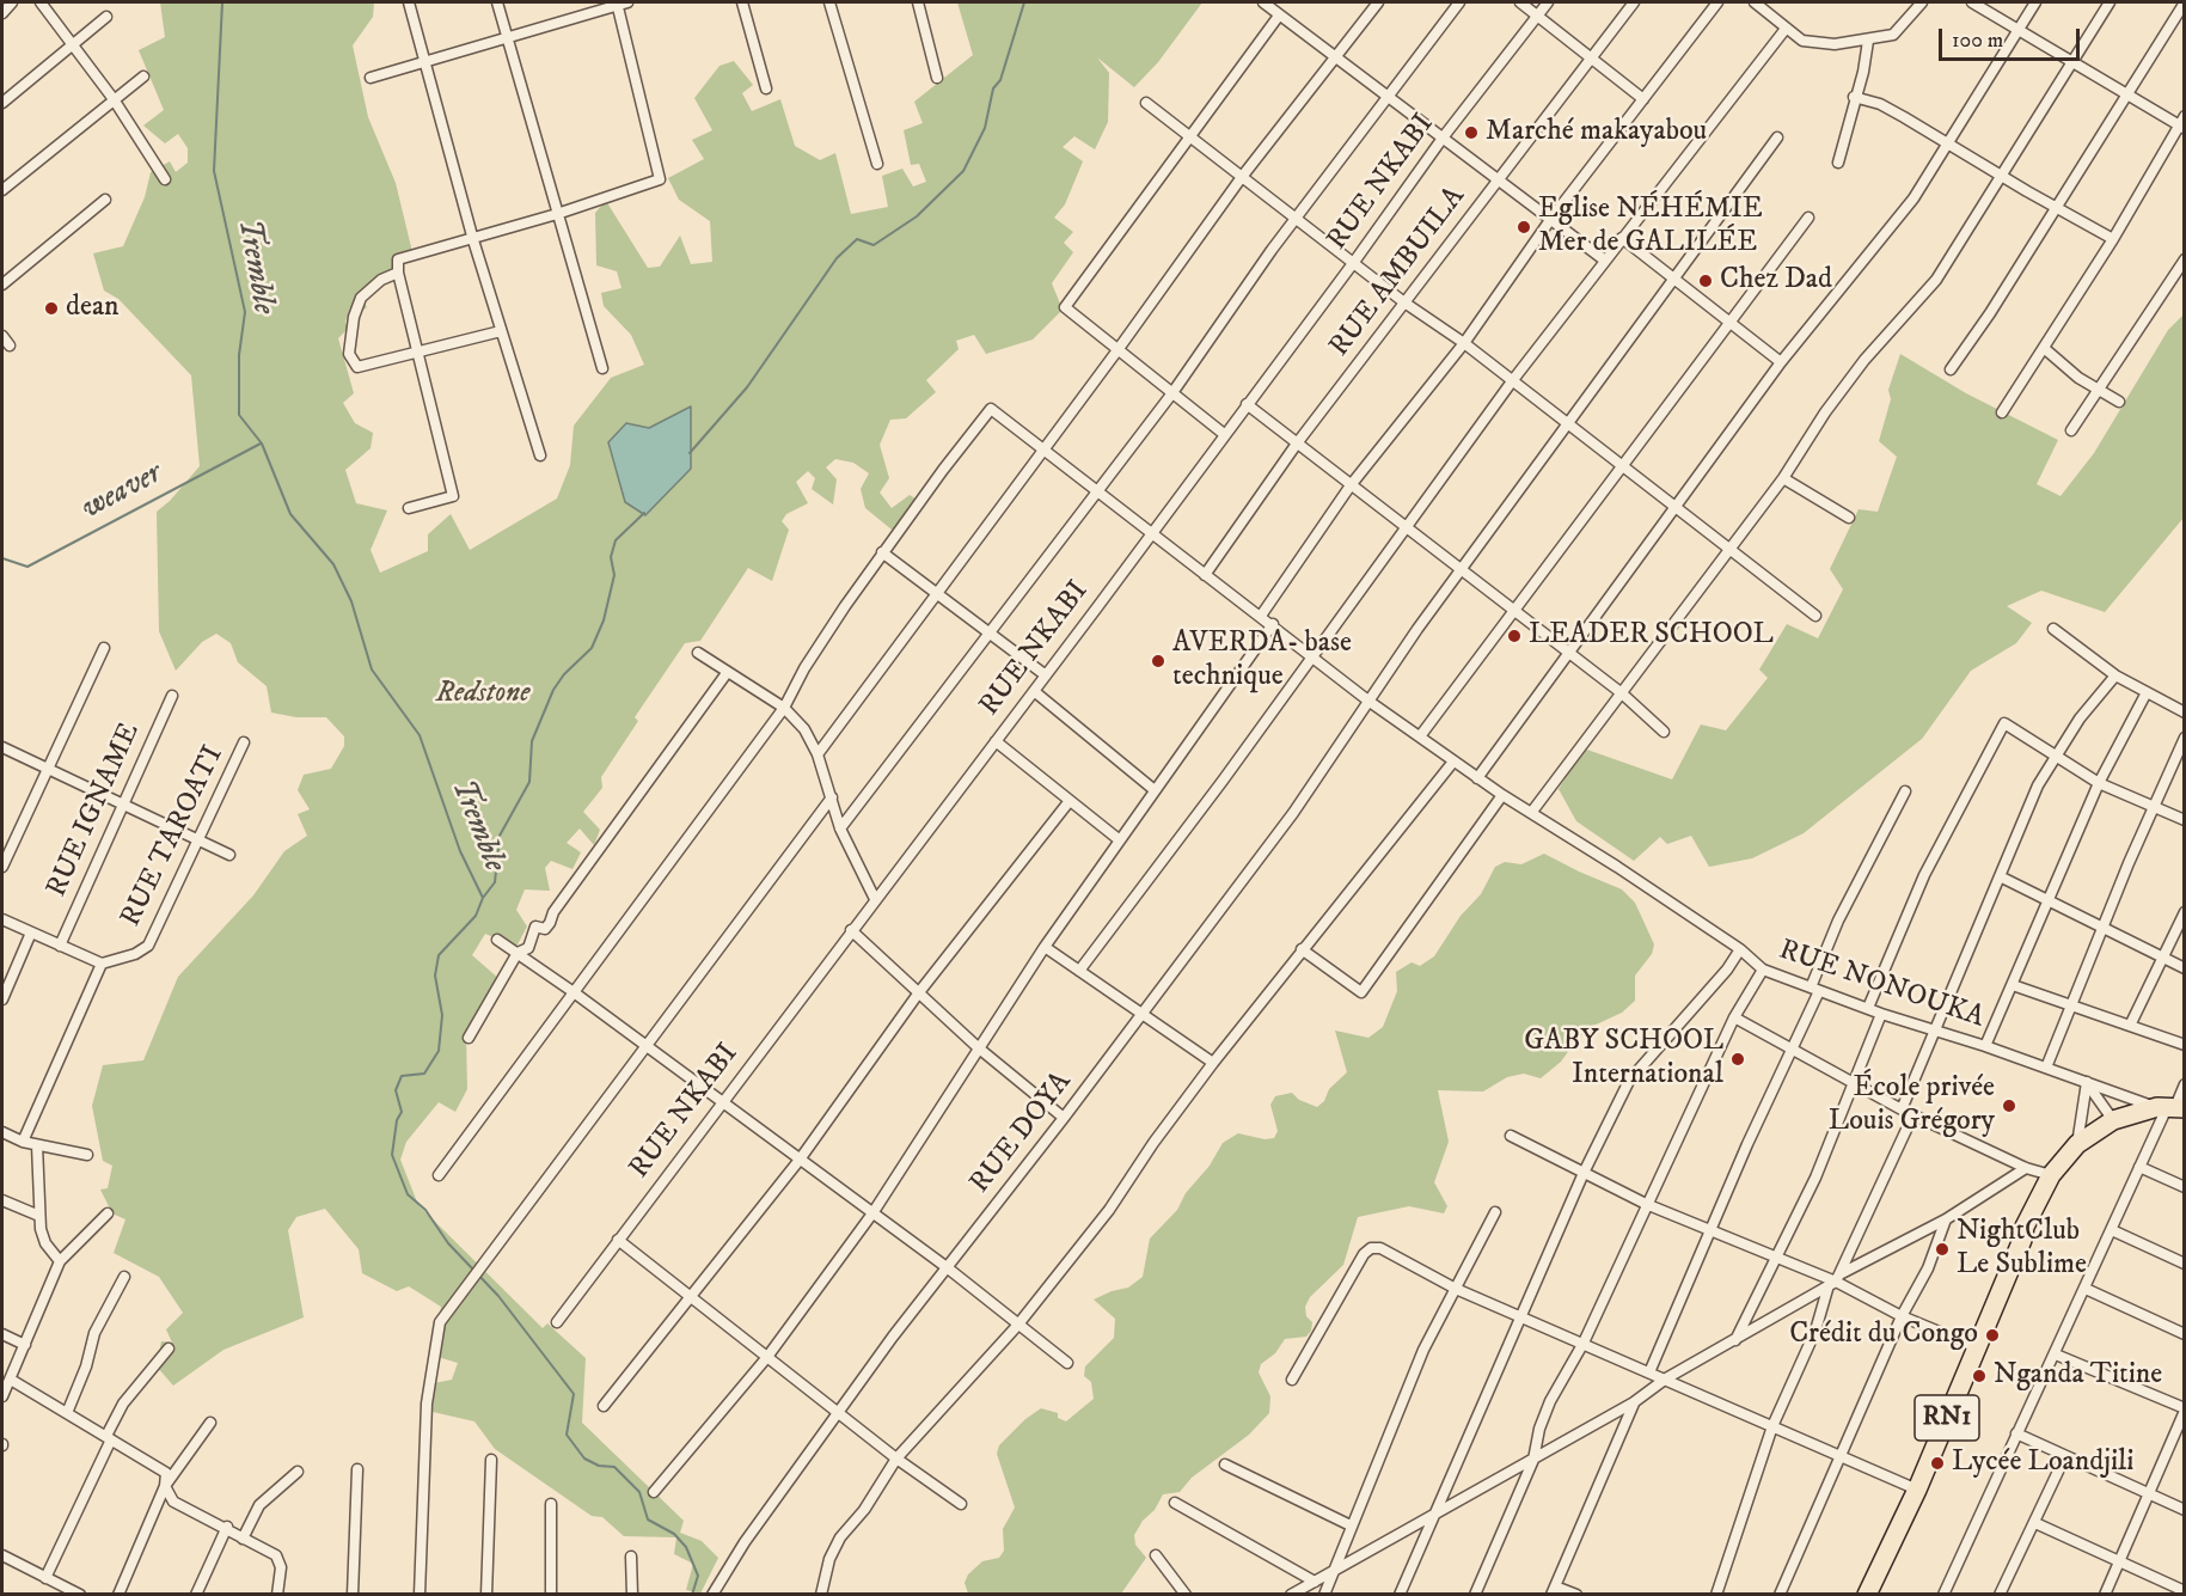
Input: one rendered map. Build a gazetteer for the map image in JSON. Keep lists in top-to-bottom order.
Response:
{
  "streets": {
    "highway": ["RN1"],
    "street": [
      "RUE NKABI",
      "RUE AMBUILA",
      "RUE IGNAME",
      "RUE TAROATI",
      "RUE NONOUKA",
      "RUE DOYA"
    ]
  },
  "crossings": [
    ["RUE NKABI", "RUE NONOUKA"],
    ["RUE AMBUILA", "RUE NONOUKA"],
    ["RUE NONOUKA", "RUE DOYA"],
    ["RUE NONOUKA", "RN1"]
  ],
  "water": ["Tremble", "weaver"],
  "parks": ["Redstone"],
  "places": [
    "Marché makayabou",
    "Eglise NÉHÉMIE Mer de GALILÉE",
    "Chez Dad",
    "dean",
    "LEADER SCHOOL",
    "AVERDA- base technique",
    "GABY SCHOOL International",
    "École privée Louis Grégory",
    "NightClub Le Sublime",
    "Crédit du Congo",
    "Nganda Titine",
    "Lycée Loandjili"
  ],
  "scale_bar": "100 m"
}
